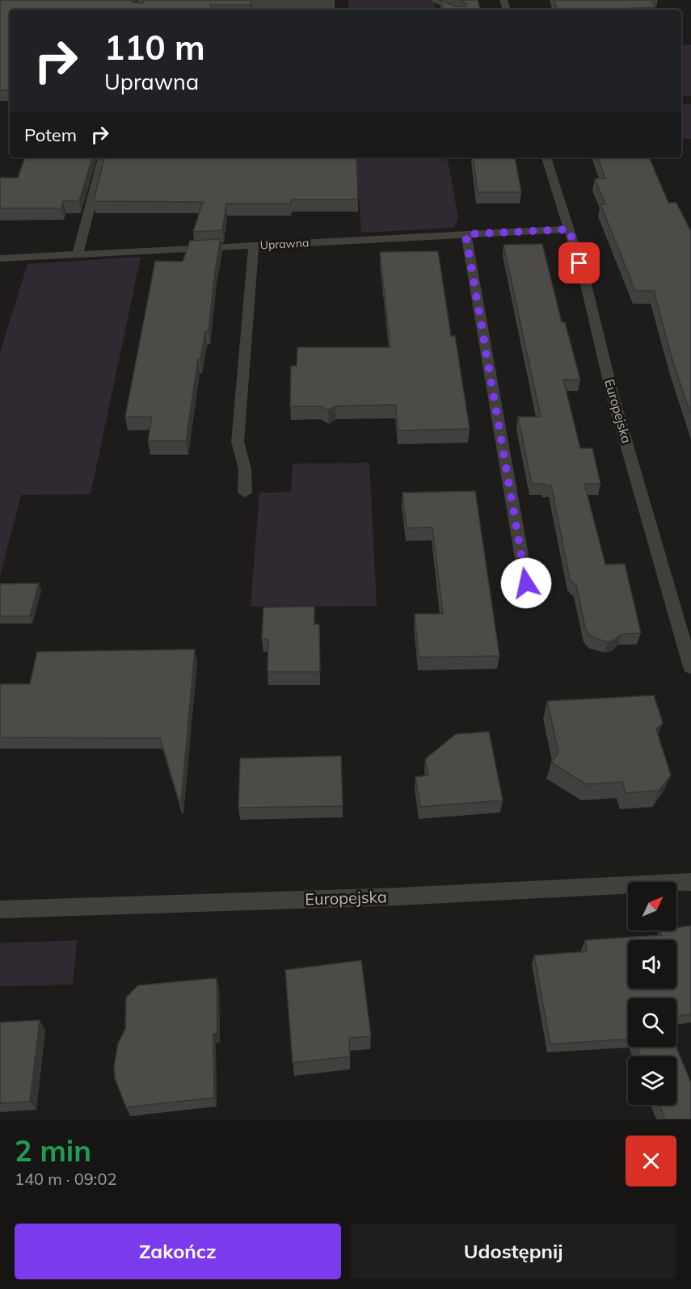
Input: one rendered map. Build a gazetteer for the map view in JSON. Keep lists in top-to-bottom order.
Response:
{
  "streets": {
    "street": ["Uprawna", "Europejska"]
  },
  "crossings": [
    ["Uprawna", "Europejska"]
  ],
  "north": "top right",
  "page": {
    "turn": ["110 m", "Uprawna"],
    "then": "Potem",
    "heading": ["2 min", "140 m · 09:02"],
    "buttons": ["Zakończ", "Udostępnij"]
  }
}
